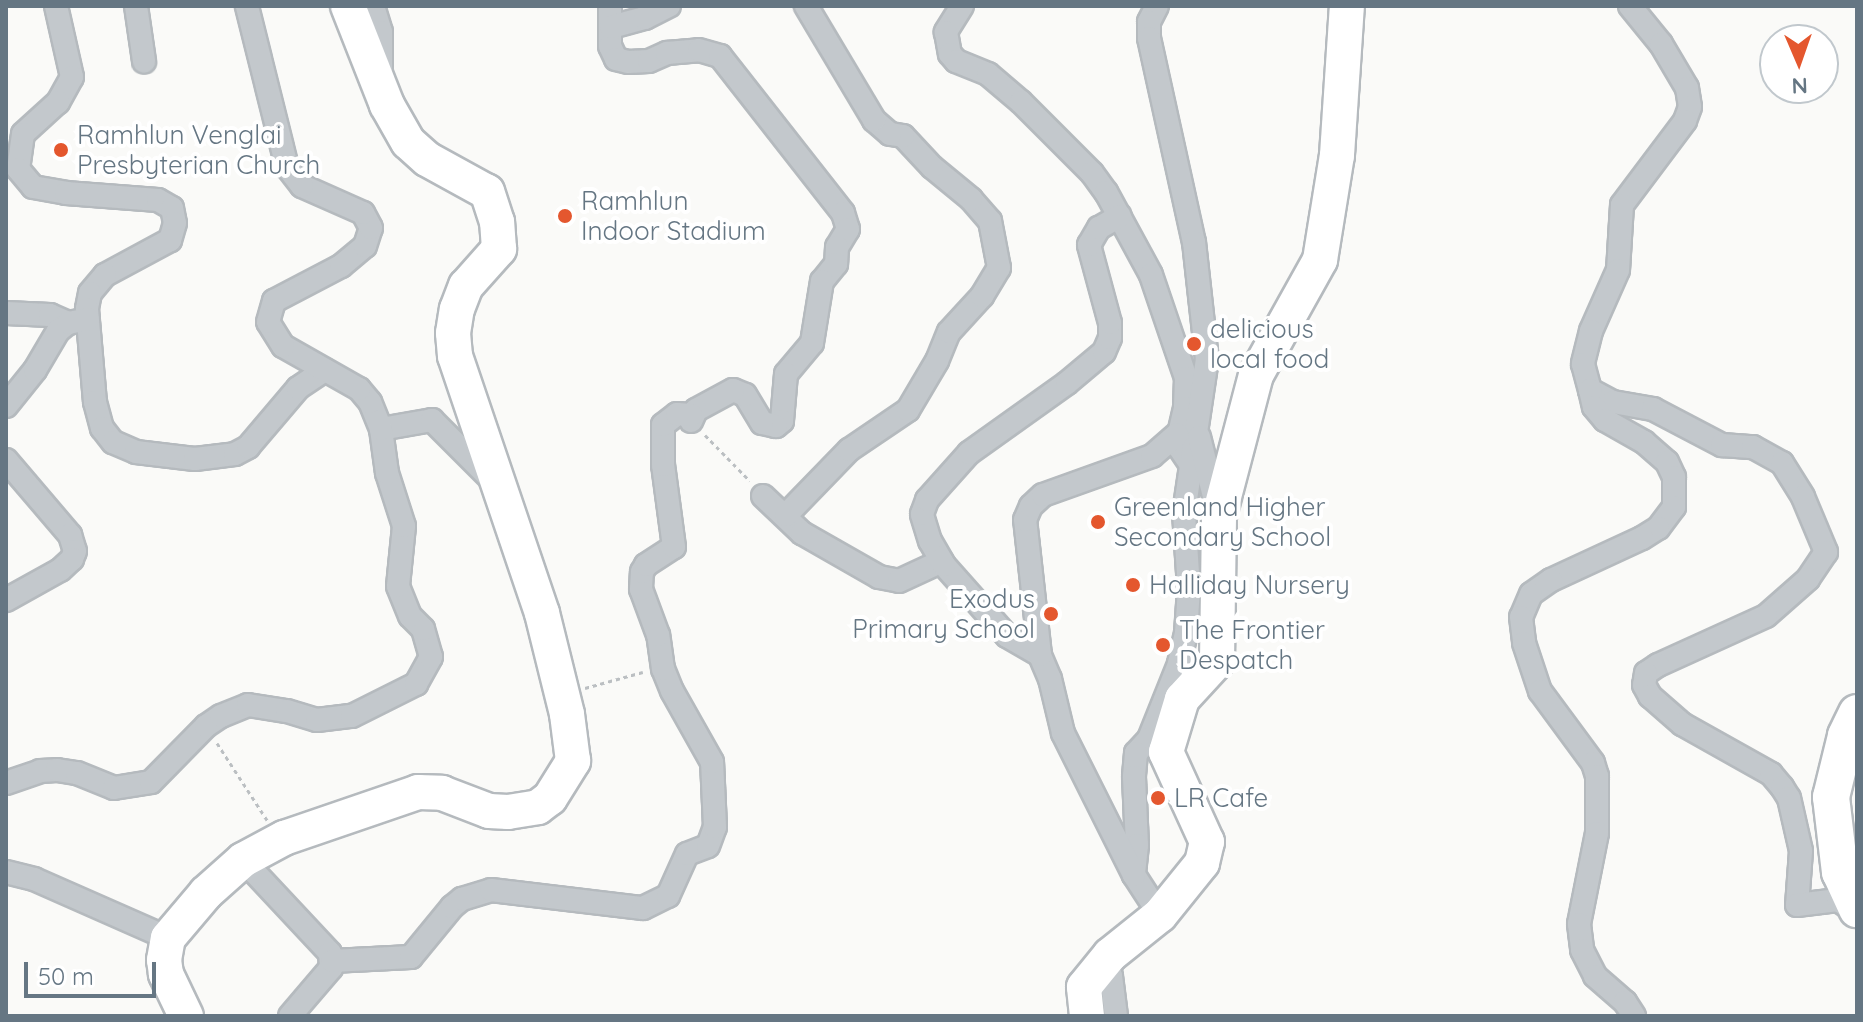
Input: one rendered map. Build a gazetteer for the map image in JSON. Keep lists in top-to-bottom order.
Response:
{
  "places": [
    "Ramhlun Venglai Presbyterian Church",
    "Ramhlun Indoor Stadium",
    "delicious local food",
    "Greenland Higher Secondary School",
    "Halliday Nursery",
    "Exodus Primary School",
    "The Frontier Despatch",
    "LR Cafe"
  ],
  "scale_bar": "50 m",
  "north": "bottom"
}
